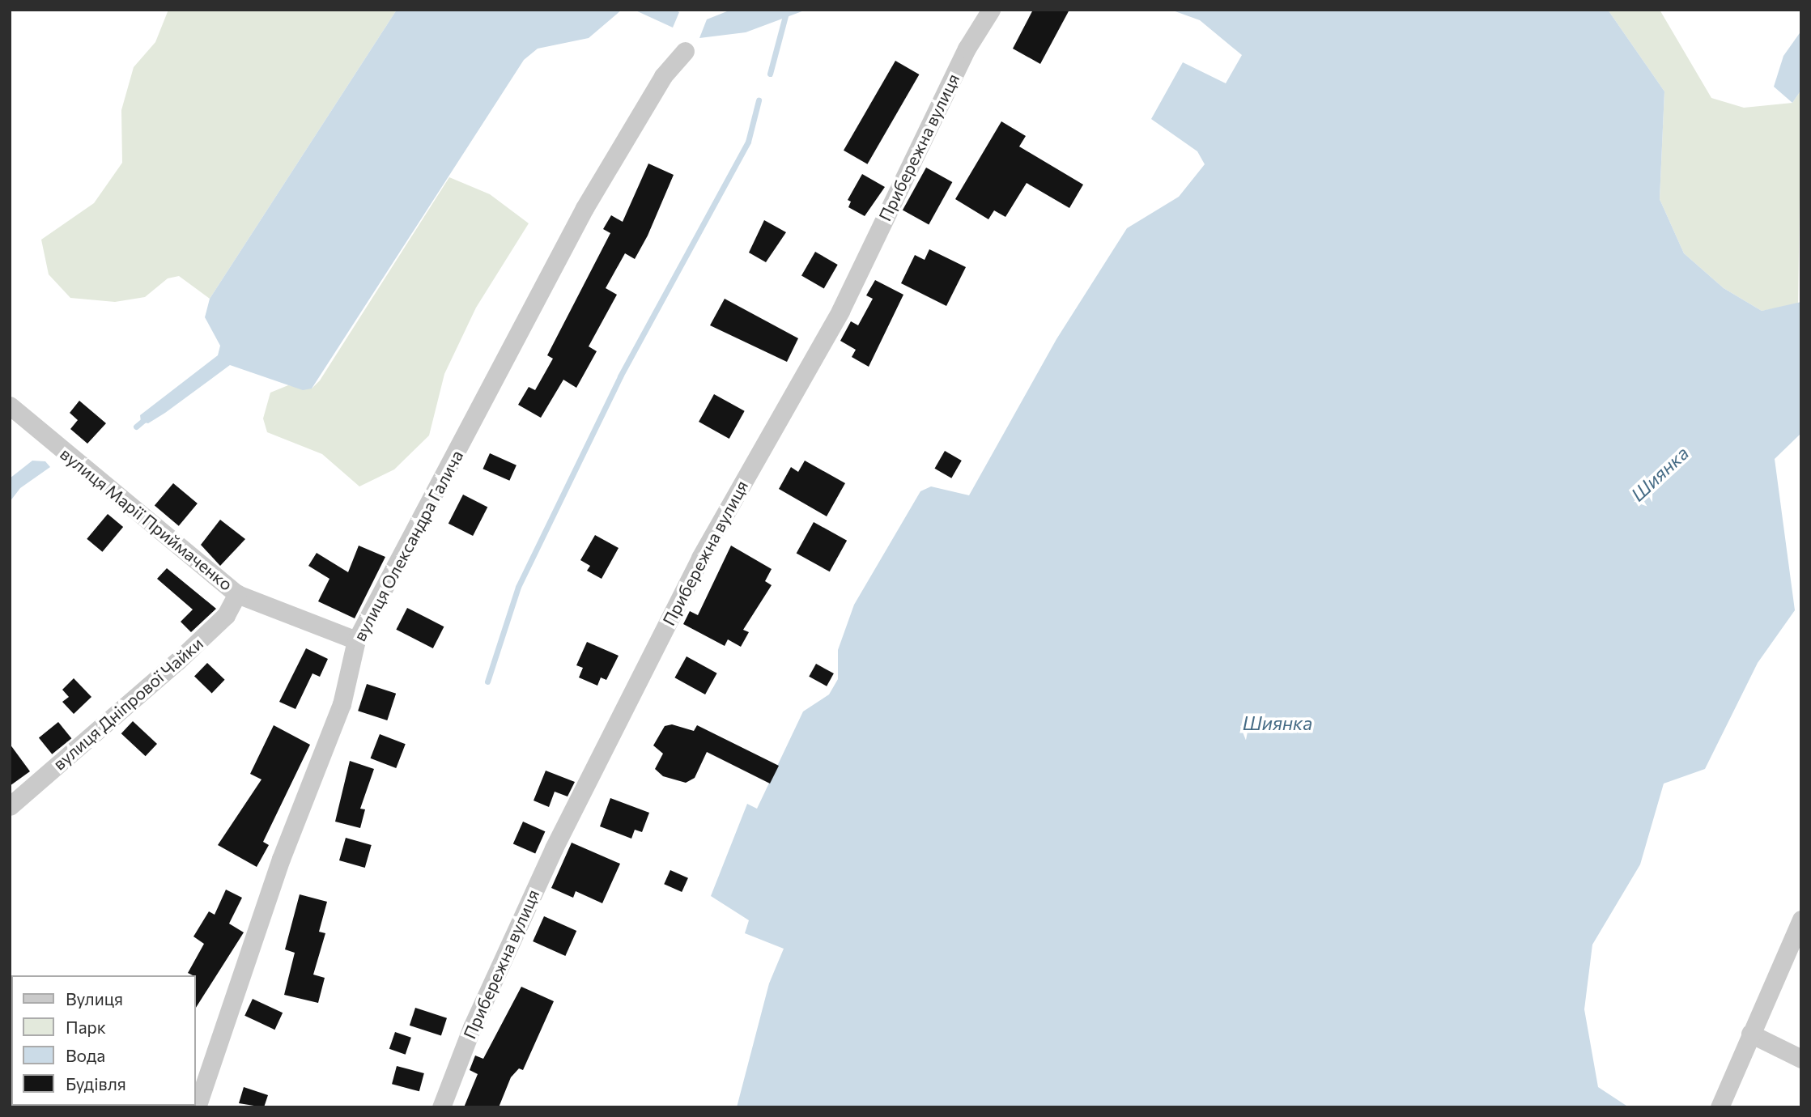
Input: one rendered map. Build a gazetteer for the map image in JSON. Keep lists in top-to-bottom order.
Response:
{
  "streets": {
    "street": [
      "Прибережна вулиця",
      "вулиця Марії Приймаченко",
      "вулиця Олександра Галича",
      "вулиця Дніпрової Чайки"
    ]
  },
  "crossings": [
    ["вулиця Марії Приймаченко", "вулиця Олександра Галича"],
    ["вулиця Марії Приймаченко", "вулиця Дніпрової Чайки"]
  ],
  "water": ["Шиянка"],
  "legend": [
    "Вулиця",
    "Парк",
    "Вода",
    "Будівля"
  ]
}
